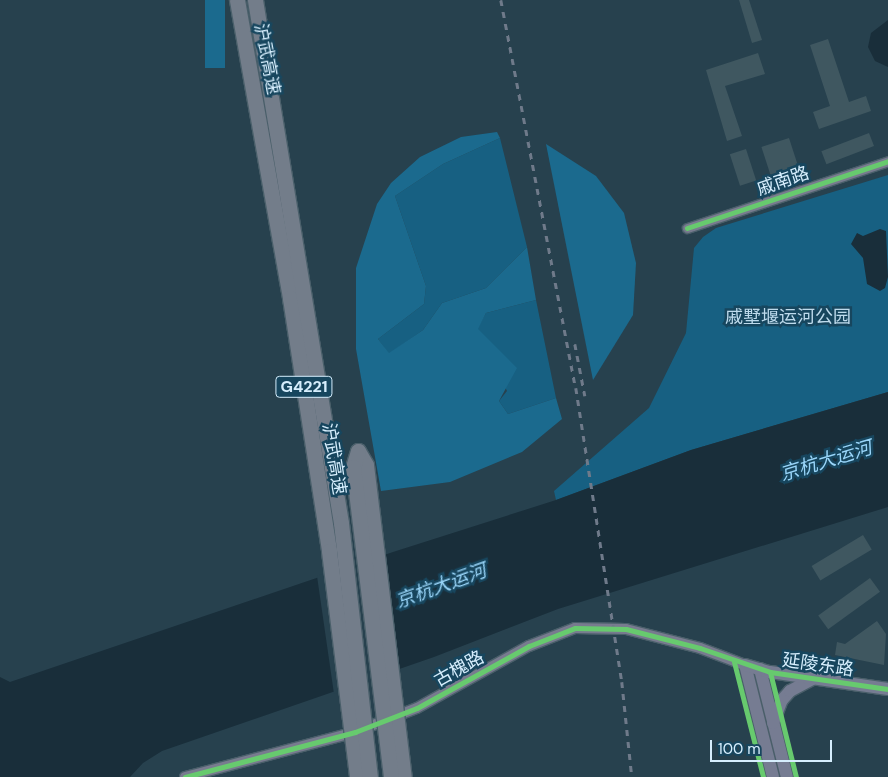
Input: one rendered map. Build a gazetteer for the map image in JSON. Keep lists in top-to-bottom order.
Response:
{
  "streets": {
    "highway": ["沪武高速", "G4221"],
    "main road": ["延陵东路"],
    "street": ["戚南路", "古槐路"]
  },
  "crossings": [
    ["延陵东路", "古槐路"]
  ],
  "water": ["京杭大运河"],
  "parks": ["戚墅堰运河公园"],
  "scale_bar": "100 m"
}
